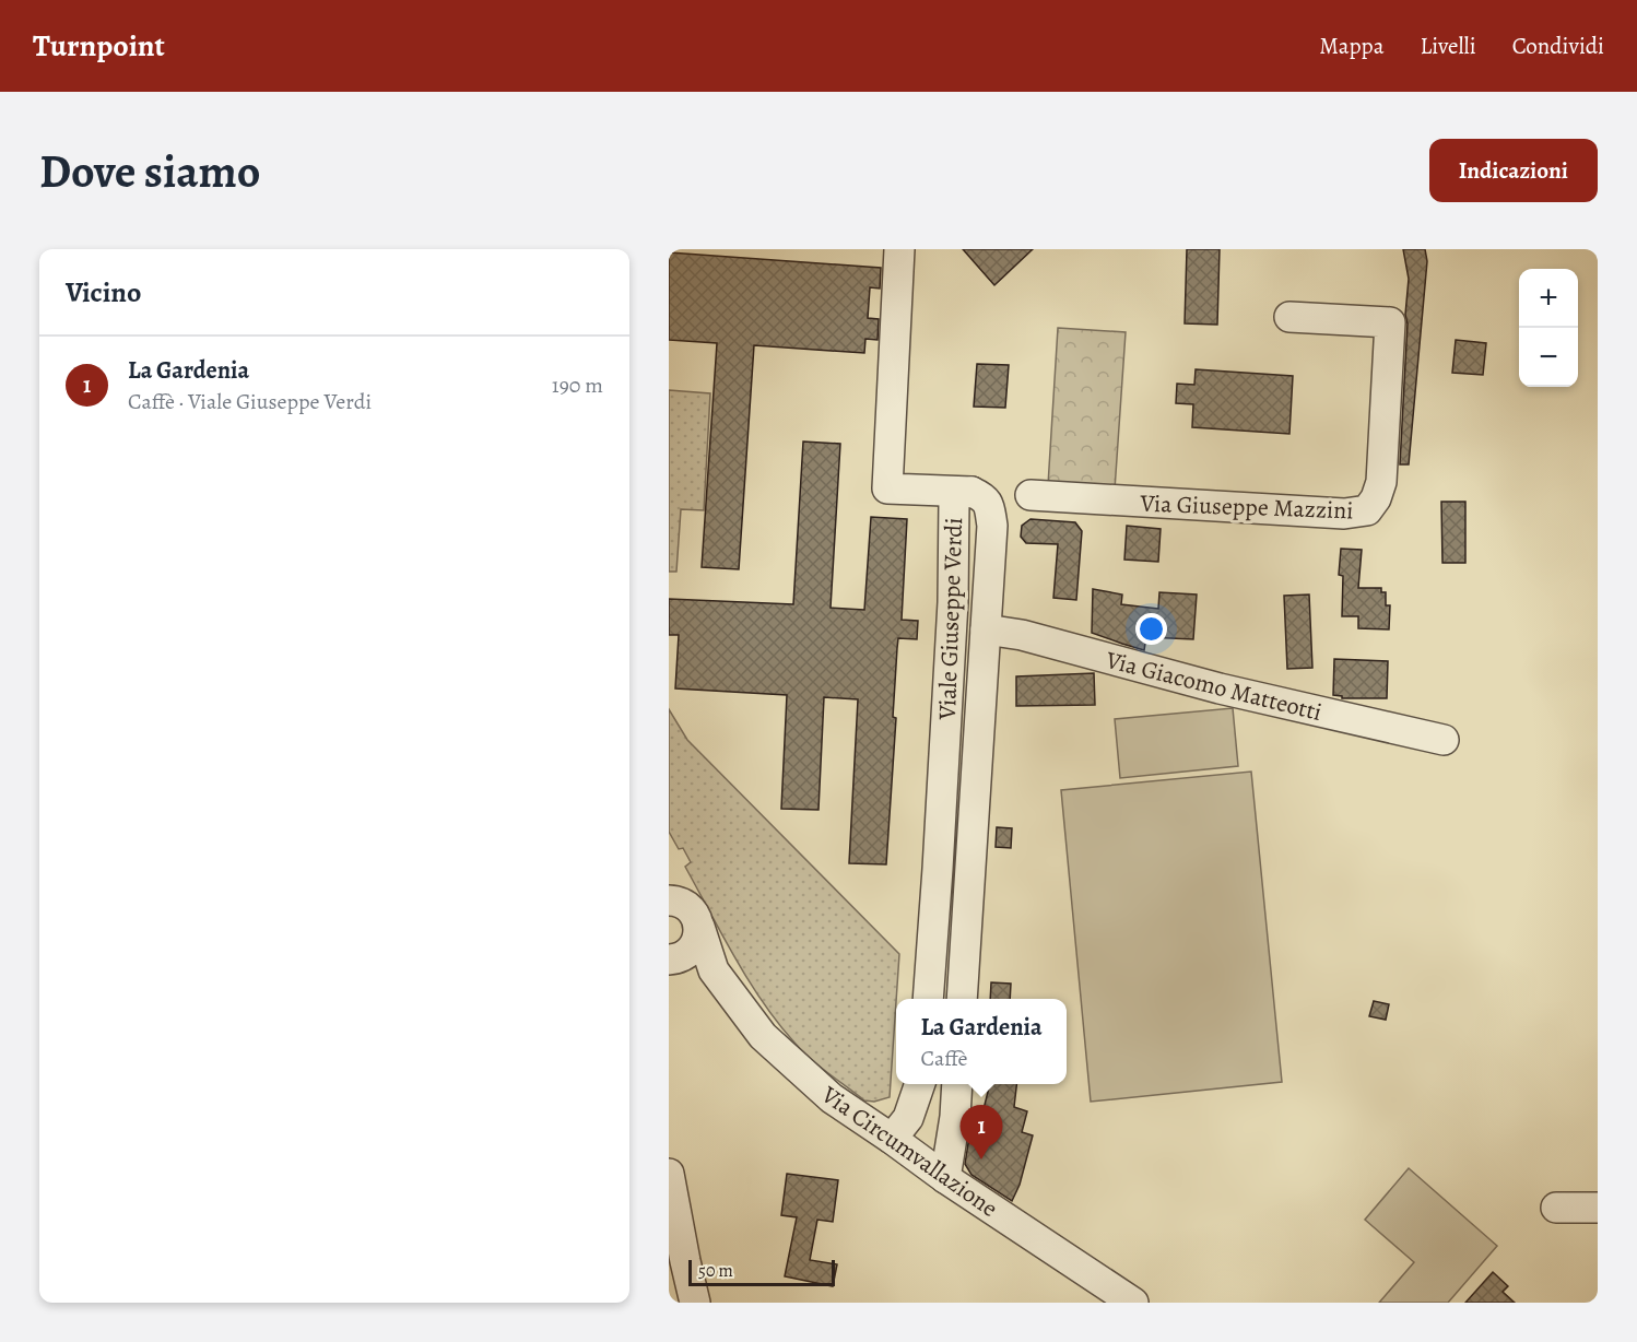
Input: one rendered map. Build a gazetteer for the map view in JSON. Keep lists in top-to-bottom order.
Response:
{
  "streets": {
    "street": [
      "Via Giuseppe Mazzini",
      "Viale Giuseppe Verdi",
      "Via Giacomo Matteotti",
      "Via Circumvallazione"
    ]
  },
  "crossings": [
    ["Viale Giuseppe Verdi", "Via Giacomo Matteotti"]
  ],
  "scale_bar": "50 m",
  "page": {
    "header": "Turnpoint",
    "nav": ["Mappa", "Livelli", "Condividi"],
    "buttons": "Indicazioni",
    "title": "Dove siamo",
    "heading": "Vicino",
    "map_buttons": ["+", "−"],
    "list": [
      {
        "mark": "1",
        "name": "La Gardenia",
        "note": "Caffè · Viale Giuseppe Verdi",
        "value": "190 m"
      }
    ],
    "popup": ["La Gardenia", "Caffè"],
    "pins": "1",
    "scale": "50 m"
  }
}
